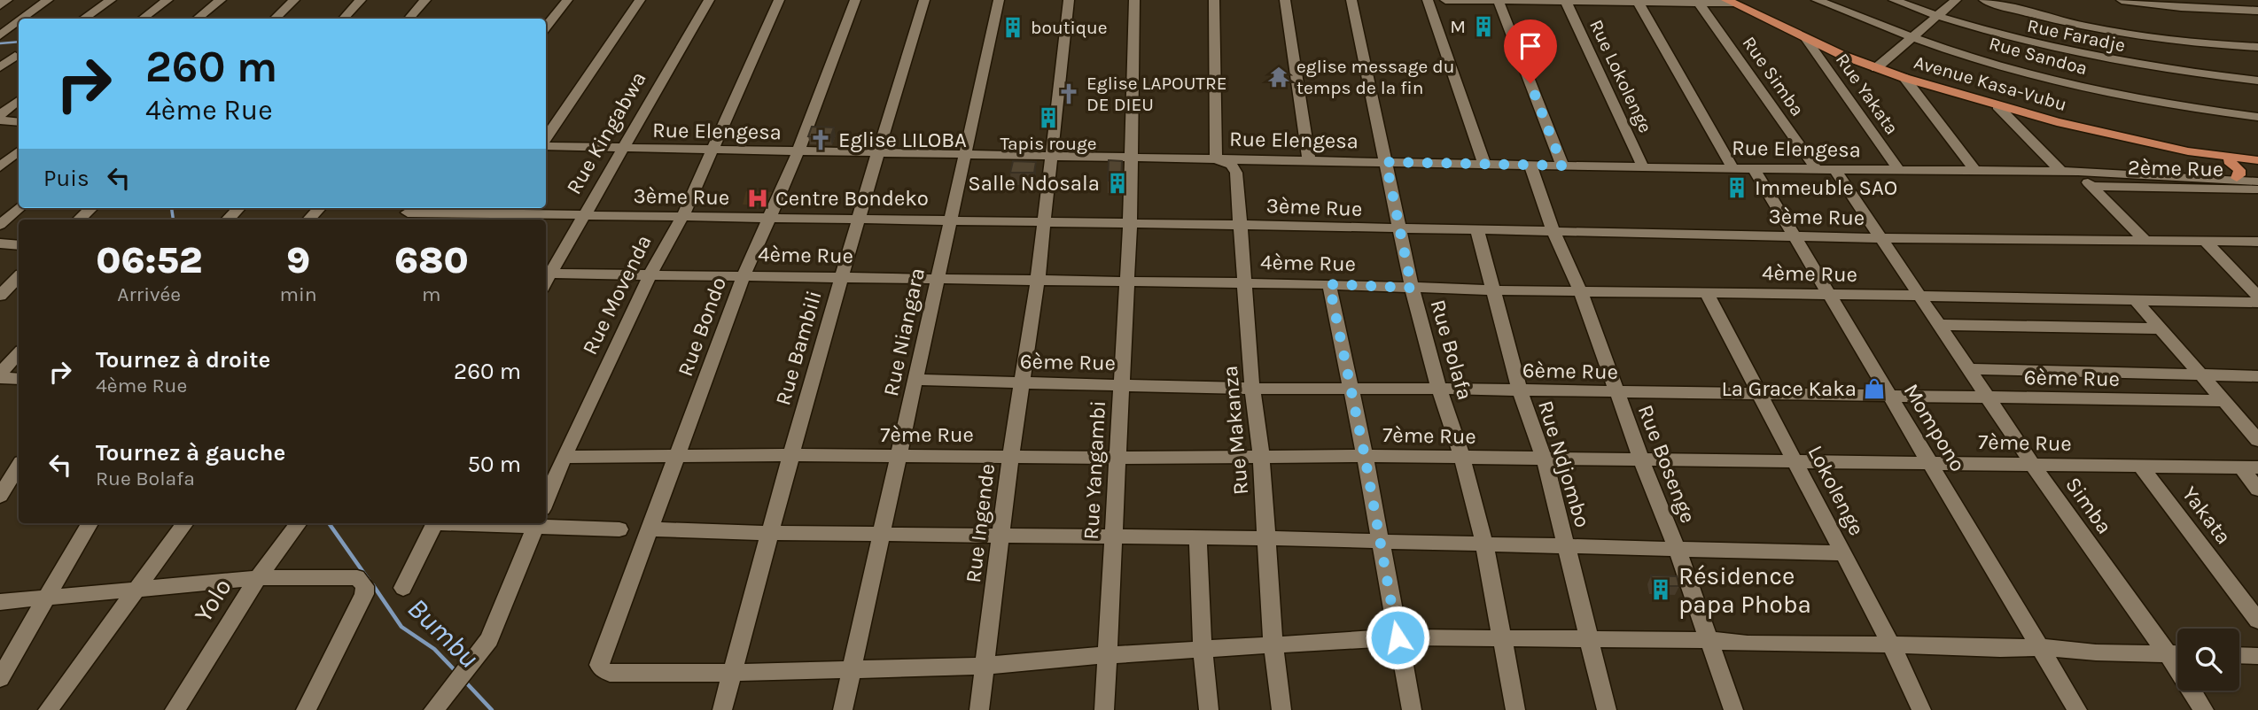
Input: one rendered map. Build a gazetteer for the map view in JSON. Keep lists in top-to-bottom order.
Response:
{
  "streets": {
    "main road": ["Avenue Kasa-Vubu"],
    "street": [
      "Rue Faradje",
      "Rue Sandoa",
      "Rue Lokolenge",
      "Rue Simba",
      "Rue Yakata",
      "Rue Elengesa",
      "Rue Kingabwa",
      "2ème Rue",
      "3ème Rue",
      "4ème Rue",
      "Rue Movenda",
      "Rue Bondo",
      "Rue Niangara",
      "Rue Bambili",
      "Rue Bolafa",
      "6ème Rue",
      "Mompono",
      "Rue Makanza",
      "7ème Rue",
      "Rue Ndjombo",
      "Rue Bosenge",
      "Rue Yangambi",
      "Lokolenge",
      "Simba",
      "Yakata",
      "Rue Ingende",
      "Yolo"
    ]
  },
  "crossings": [
    ["Rue Lokolenge", "Rue Elengesa"],
    ["Rue Simba", "Rue Elengesa"],
    ["Avenue Kasa-Vubu", "Rue Yakata"],
    ["Rue Yakata", "Rue Elengesa"],
    ["Rue Elengesa", "Rue Kingabwa"],
    ["Rue Elengesa", "Rue Movenda"],
    ["Rue Elengesa", "Rue Bondo"],
    ["Rue Elengesa", "Rue Niangara"],
    ["Rue Elengesa", "Rue Bambili"],
    ["Rue Elengesa", "Rue Bolafa"],
    ["Rue Elengesa", "Mompono"],
    ["Rue Elengesa", "Rue Makanza"],
    ["Rue Elengesa", "Rue Bosenge"],
    ["Rue Elengesa", "Rue Yangambi"],
    ["Rue Elengesa", "Simba"],
    ["Rue Elengesa", "Rue Ingende"],
    ["Rue Kingabwa", "3ème Rue"],
    ["Rue Kingabwa", "4ème Rue"],
    ["3ème Rue", "Rue Movenda"],
    ["3ème Rue", "Rue Bondo"],
    ["3ème Rue", "Rue Niangara"],
    ["3ème Rue", "Rue Bambili"],
    ["3ème Rue", "Rue Bolafa"],
    ["3ème Rue", "Mompono"],
    ["3ème Rue", "Rue Makanza"],
    ["3ème Rue", "Rue Ndjombo"],
    ["3ème Rue", "Rue Bosenge"],
    ["3ème Rue", "Rue Yangambi"],
    ["3ème Rue", "Simba"],
    ["3ème Rue", "Rue Ingende"],
    ["4ème Rue", "Rue Movenda"],
    ["4ème Rue", "Rue Bondo"],
    ["4ème Rue", "Rue Niangara"],
    ["4ème Rue", "Rue Bambili"],
    ["4ème Rue", "Rue Bolafa"],
    ["4ème Rue", "Mompono"],
    ["4ème Rue", "Rue Makanza"],
    ["4ème Rue", "Rue Ndjombo"],
    ["4ème Rue", "Rue Bosenge"],
    ["4ème Rue", "Rue Yangambi"],
    ["4ème Rue", "Lokolenge"],
    ["4ème Rue", "Simba"],
    ["4ème Rue", "Rue Ingende"],
    ["Rue Movenda", "7ème Rue"],
    ["Rue Bondo", "Rue Bambili"],
    ["Rue Bondo", "7ème Rue"],
    ["Rue Niangara", "6ème Rue"],
    ["Rue Niangara", "7ème Rue"],
    ["Rue Bambili", "7ème Rue"],
    ["Rue Bolafa", "6ème Rue"],
    ["Rue Bolafa", "7ème Rue"],
    ["6ème Rue", "Mompono"],
    ["6ème Rue", "Rue Makanza"],
    ["6ème Rue", "Rue Ndjombo"],
    ["6ème Rue", "Rue Bosenge"],
    ["6ème Rue", "Rue Yangambi"],
    ["6ème Rue", "Lokolenge"],
    ["6ème Rue", "Simba"],
    ["6ème Rue", "Rue Ingende"],
    ["Mompono", "7ème Rue"],
    ["Rue Makanza", "7ème Rue"],
    ["7ème Rue", "Rue Ndjombo"],
    ["7ème Rue", "Rue Bosenge"],
    ["7ème Rue", "Rue Yangambi"],
    ["7ème Rue", "Lokolenge"],
    ["7ème Rue", "Simba"],
    ["7ème Rue", "Yakata"],
    ["7ème Rue", "Rue Ingende"]
  ],
  "water": ["Bumbu"],
  "places": {
    "building": [
      "M",
      "boutique",
      "Tapis rouge",
      "Salle Ndosala",
      "Immeuble SAO",
      "Résidence papa Phoba"
    ],
    "temple": ["eglise message du temps de la fin"],
    "church": ["Eglise LAPOUTRE DE DIEU", "Eglise LILOBA"],
    "hospital": ["Centre Bondeko"],
    "shop": ["La Grace Kaka"]
  },
  "page": {
    "turn": ["260 m", "4ème Rue"],
    "then": "Puis",
    "eta": [
      "06:52",
      "Arrivée",
      "9",
      "min",
      "680",
      "m"
    ],
    "list": [
      {
        "name": "Tournez à droite",
        "note": "4ème Rue",
        "value": "260 m"
      },
      {
        "name": "Tournez à gauche",
        "note": "Rue Bolafa",
        "value": "50 m"
      }
    ]
  }
}
